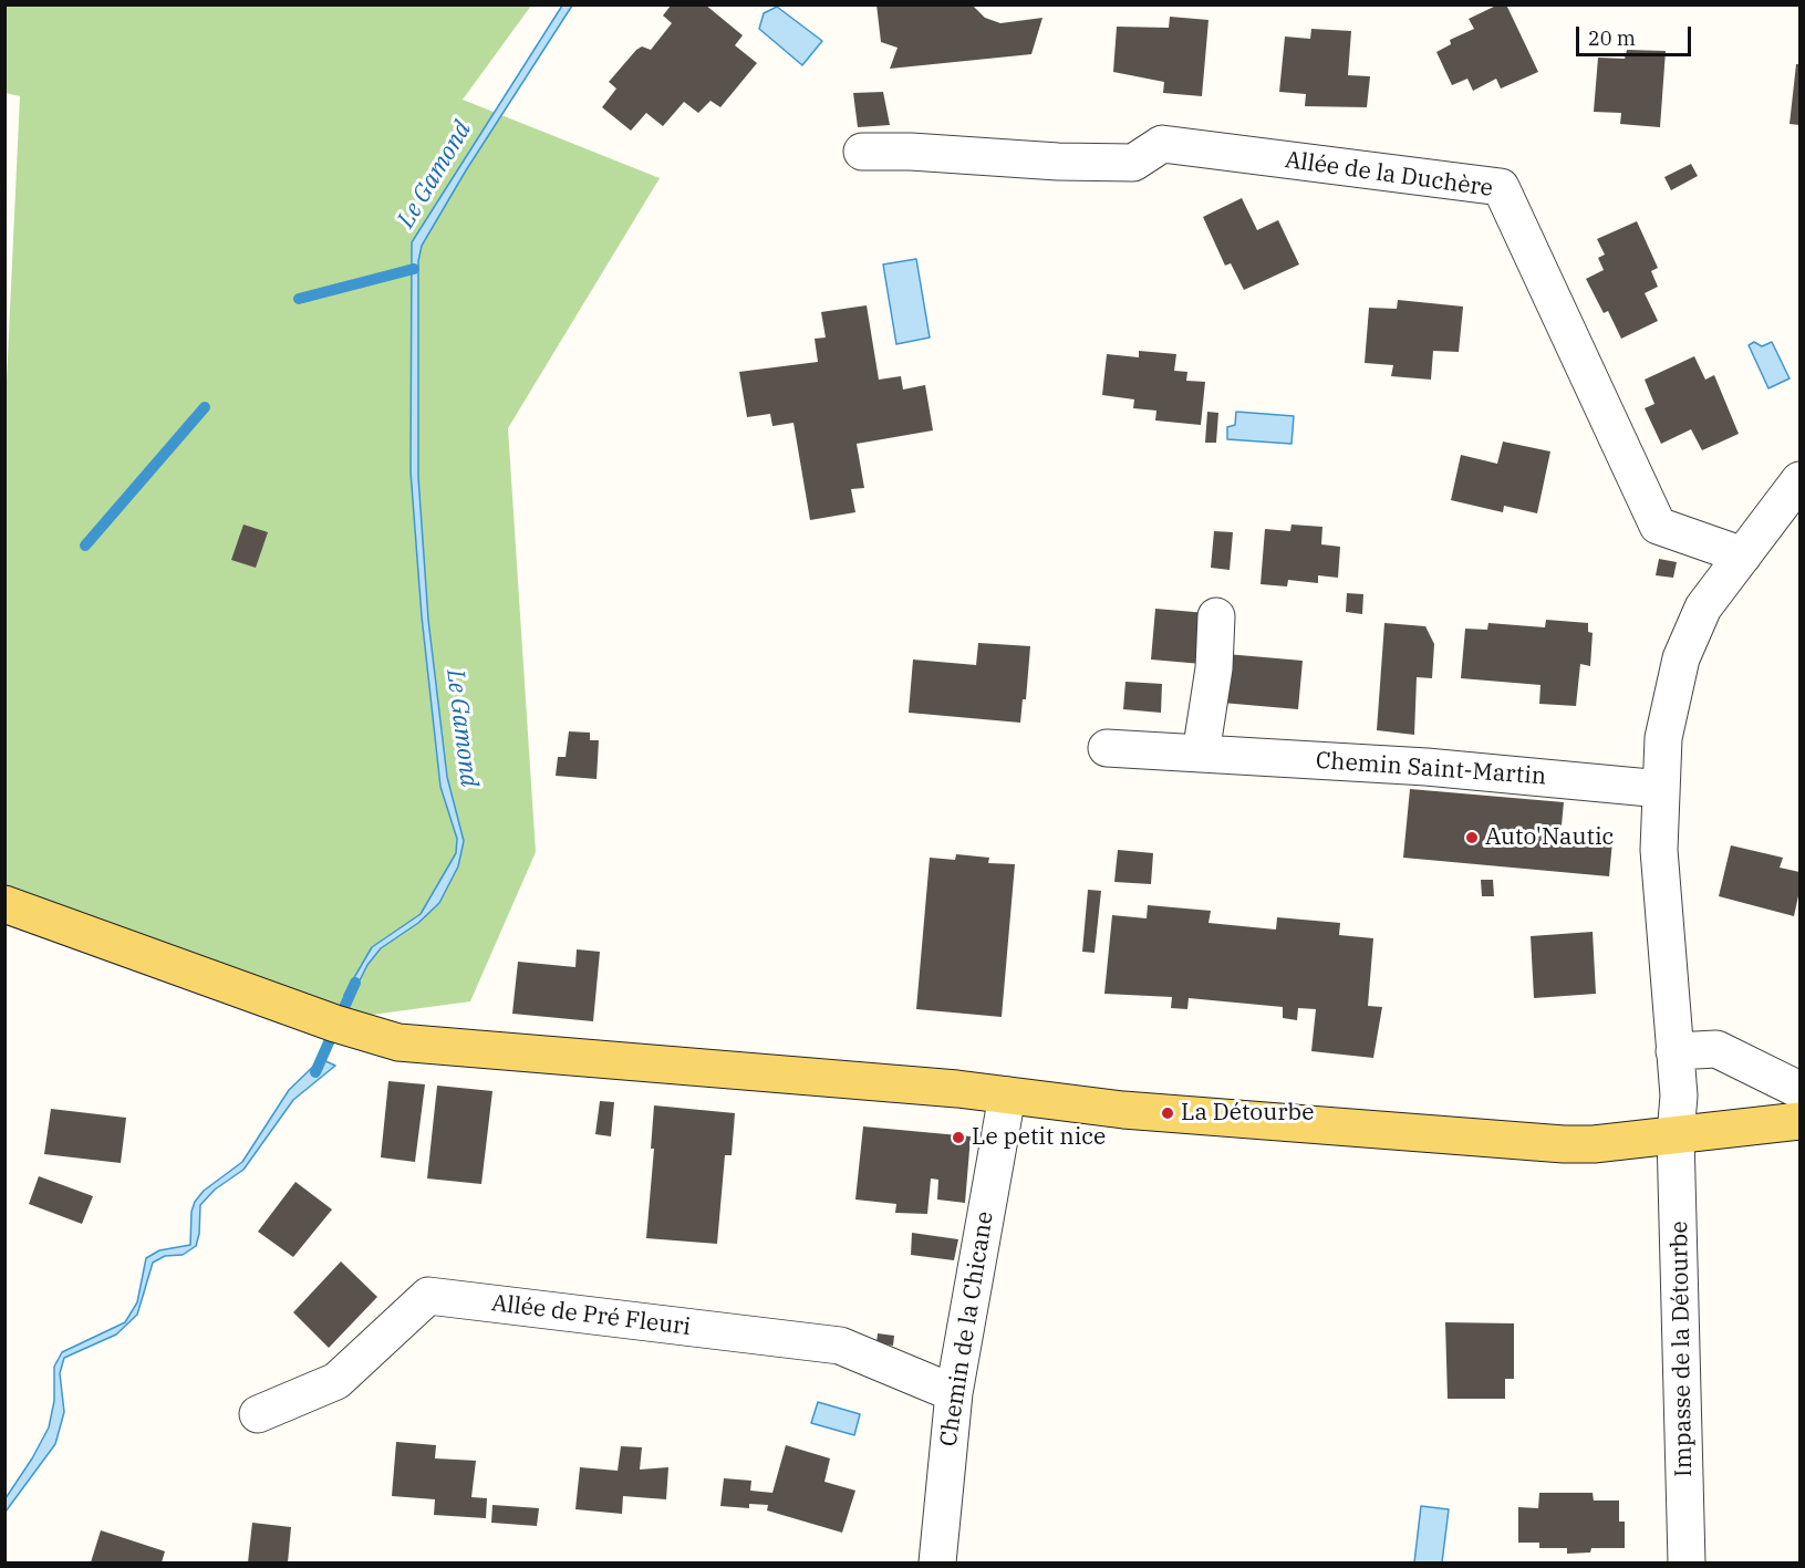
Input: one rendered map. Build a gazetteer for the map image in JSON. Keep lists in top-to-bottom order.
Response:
{
  "streets": {
    "street": [
      "Allée de la Duchère",
      "Chemin Saint-Martin",
      "Allée de Pré Fleuri",
      "Chemin de la Chicane",
      "Impasse de la Détourbe"
    ]
  },
  "crossings": [
    ["Allée de Pré Fleuri", "Chemin de la Chicane"]
  ],
  "water": ["Le Gamond"],
  "places": ["Auto'Nautic", "La Détourbe", "Le petit nice"],
  "scale_bar": "20 m"
}
